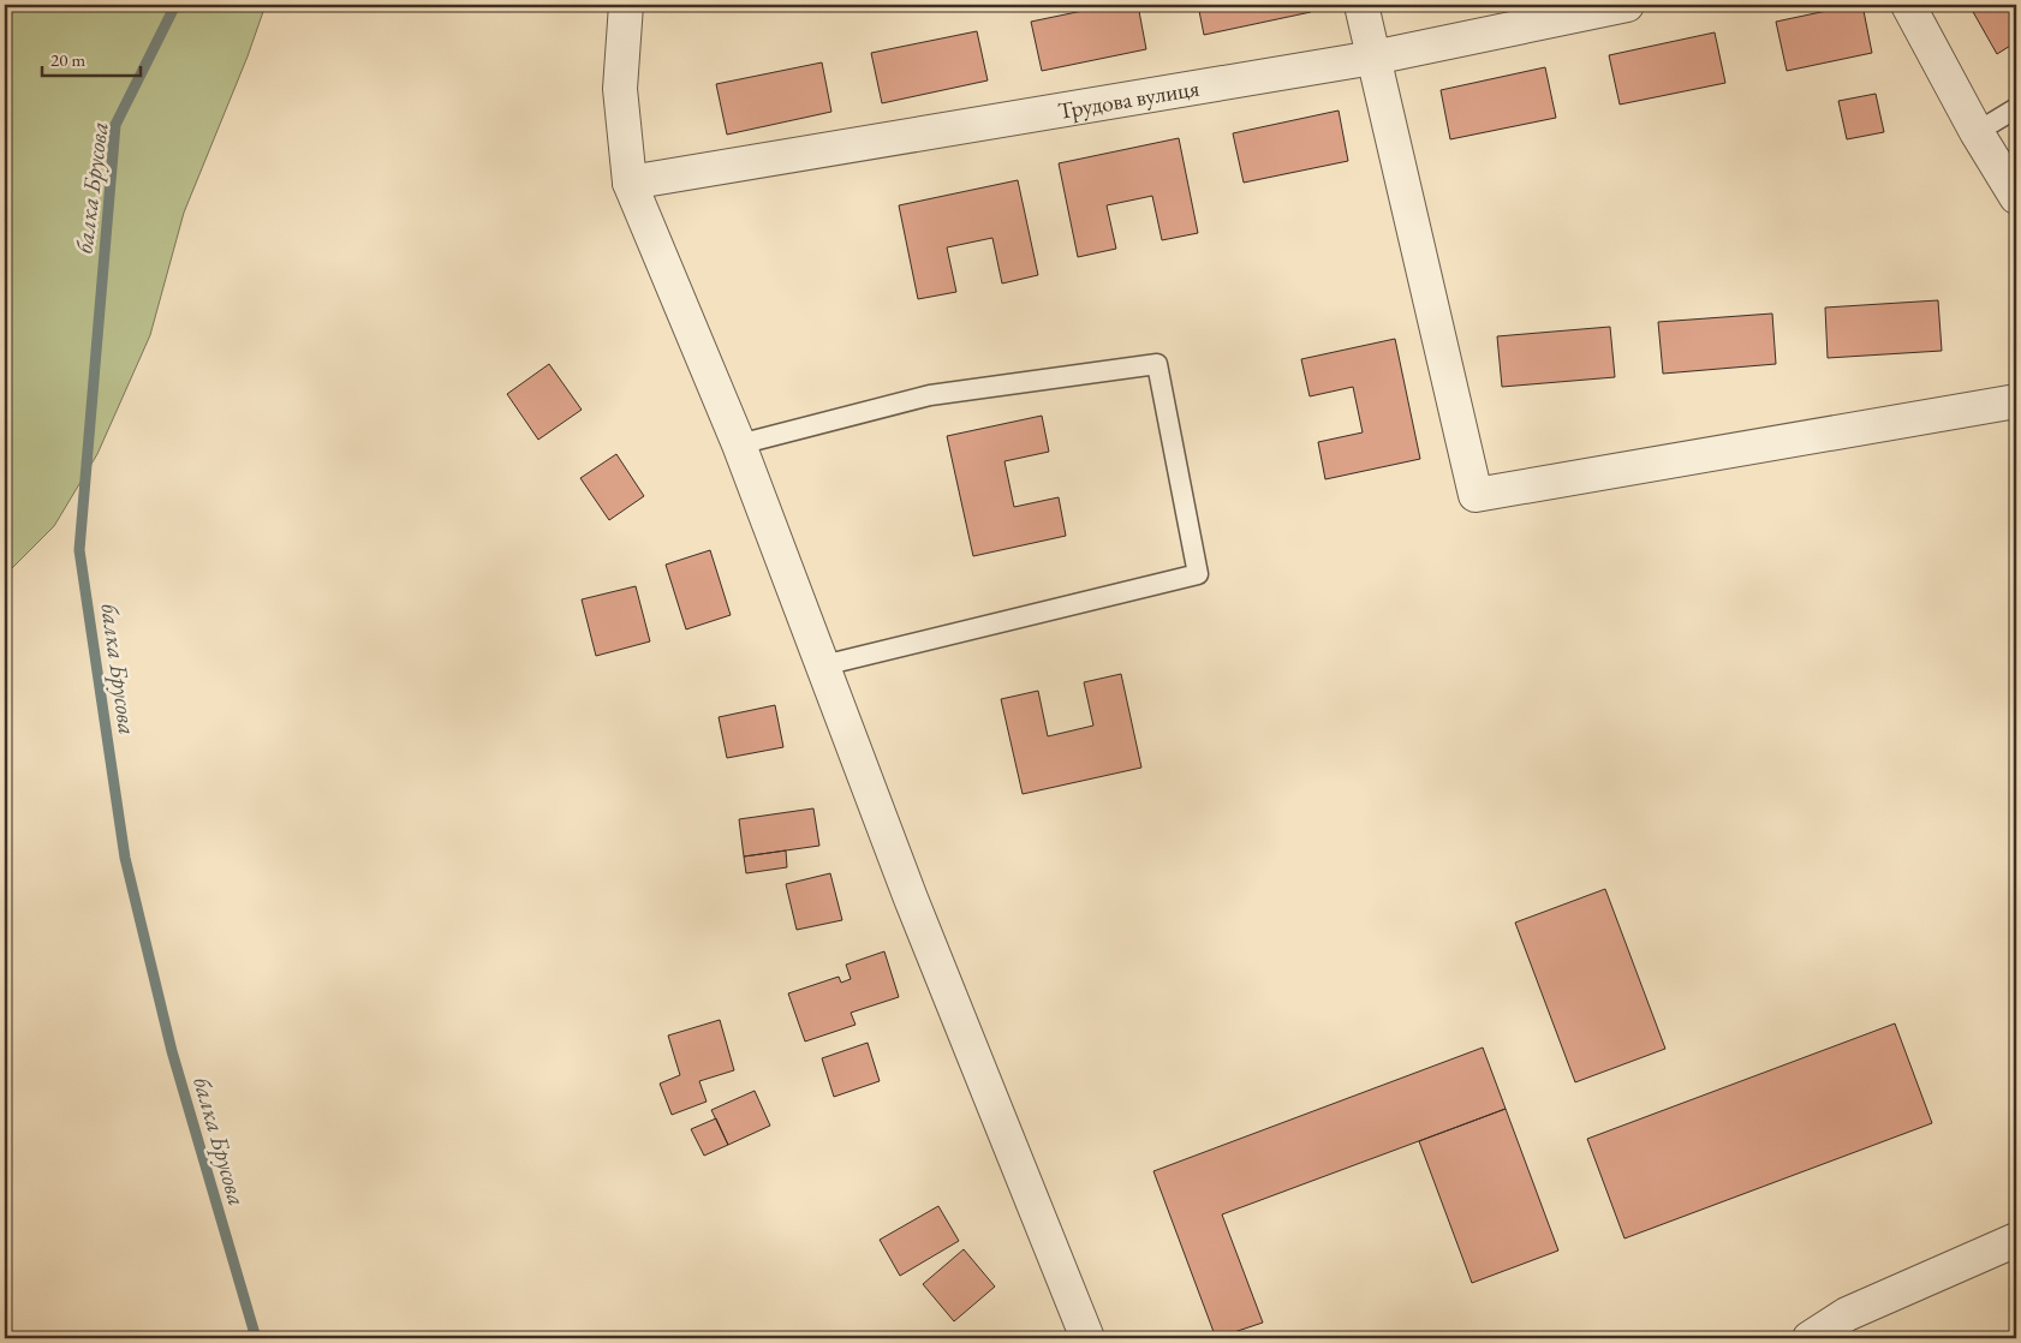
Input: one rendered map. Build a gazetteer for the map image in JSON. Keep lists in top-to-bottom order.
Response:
{
  "streets": {
    "street": ["Трудова вулиця"]
  },
  "water": ["балка Брусова"],
  "scale_bar": "20 m"
}
